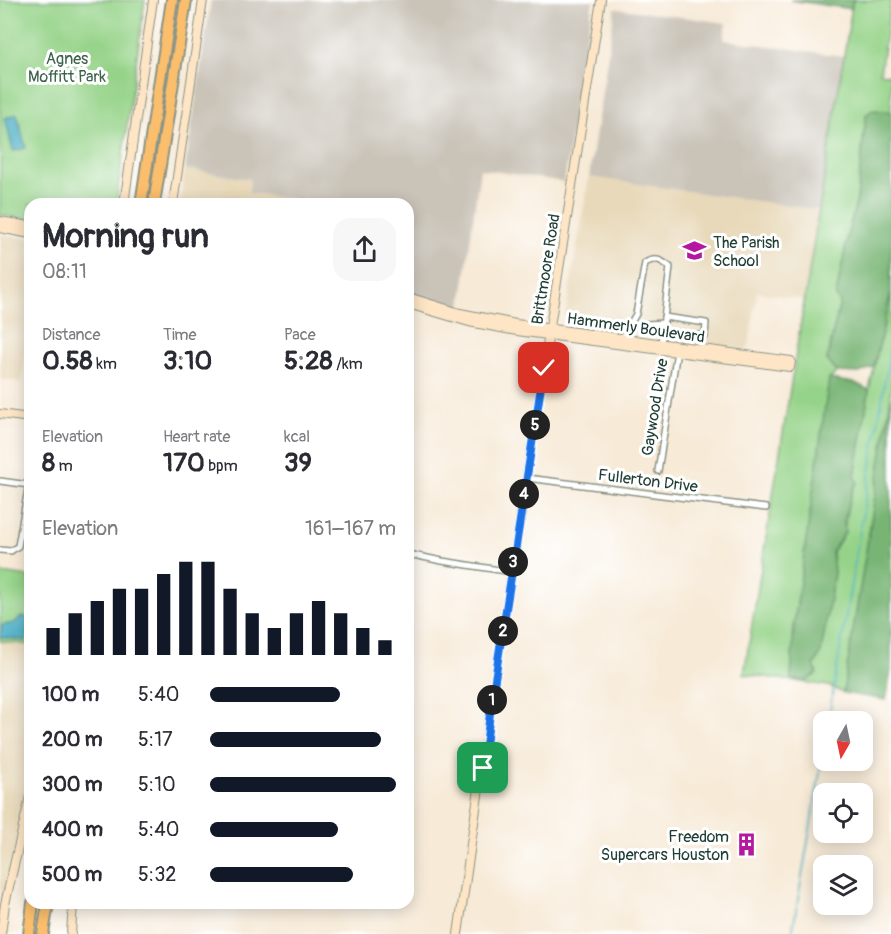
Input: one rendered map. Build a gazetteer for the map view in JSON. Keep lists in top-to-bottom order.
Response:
{
  "streets": {
    "main road": ["Brittmoore Road", "Hammerly Boulevard"],
    "street": ["Gaywood Drive", "Fullerton Drive"]
  },
  "crossings": [
    ["Brittmoore Road", "Hammerly Boulevard"],
    ["Brittmoore Road", "Fullerton Drive"],
    ["Hammerly Boulevard", "Gaywood Drive"]
  ],
  "parks": ["Agnes Moffitt Park"],
  "places": {
    "school or university": ["The Parish School"],
    "building": ["Freedom Supercars Houston"]
  },
  "north": "bottom",
  "page": {
    "heading": ["Morning run", "08:11"],
    "stats": [
      ["Distance", "0.58 km"],
      ["Time", "3:10"],
      ["Pace", "5:28 /km"],
      ["Elevation", "8 m"],
      ["Heart rate", "170 bpm"],
      ["kcal", "39"]
    ],
    "pins": [
      "5",
      "4",
      "3",
      "2",
      "1"
    ],
    "chart": ["Elevation", "161–167 m"],
    "list": [
      {
        "name": "100 m",
        "note": "5:40"
      },
      {
        "name": "200 m",
        "note": "5:17"
      },
      {
        "name": "300 m",
        "note": "5:10"
      },
      {
        "name": "400 m",
        "note": "5:40"
      },
      {
        "name": "500 m",
        "note": "5:32"
      }
    ]
  }
}
